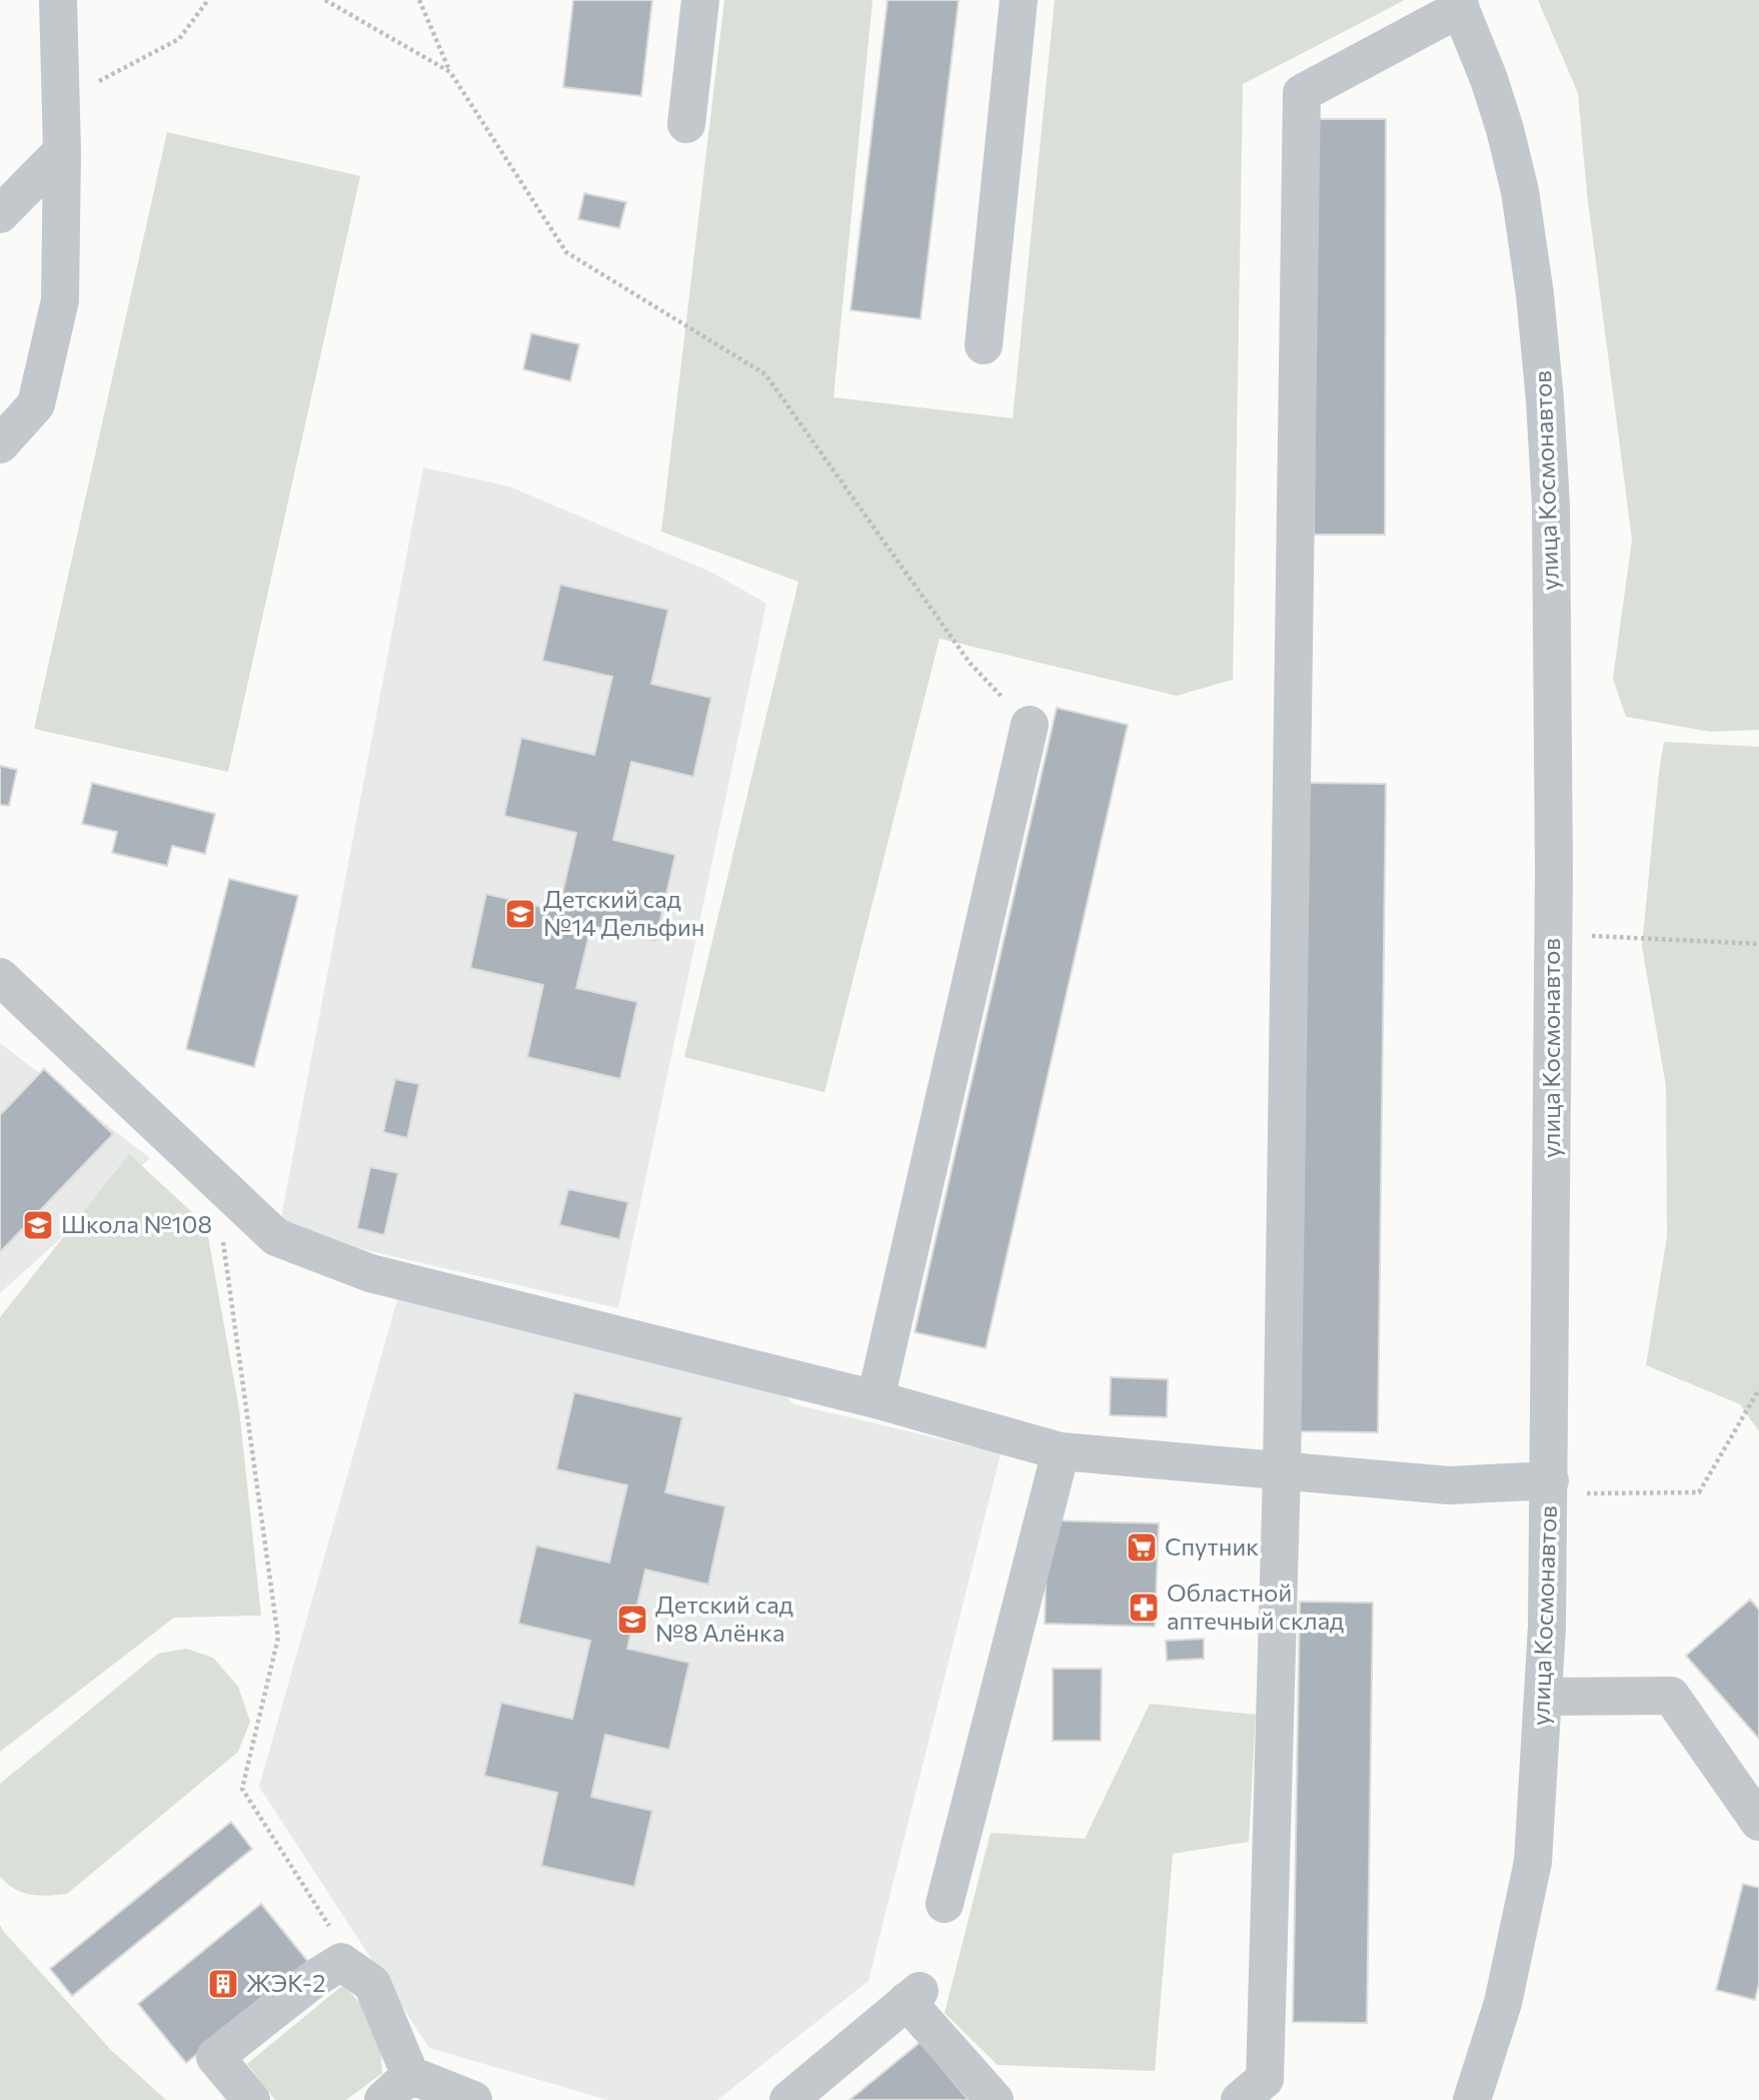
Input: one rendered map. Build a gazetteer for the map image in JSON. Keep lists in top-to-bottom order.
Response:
{
  "streets": {
    "street": ["улица Космонавтов"]
  },
  "places": {
    "school or university": ["Детский сад №14 Дельфин", "Школа №108", "Детский сад №8 Алёнка"],
    "supermarket": ["Спутник"],
    "pharmacy": ["Областной аптечный склад"],
    "building": ["ЖЭК-2"]
  }
}
